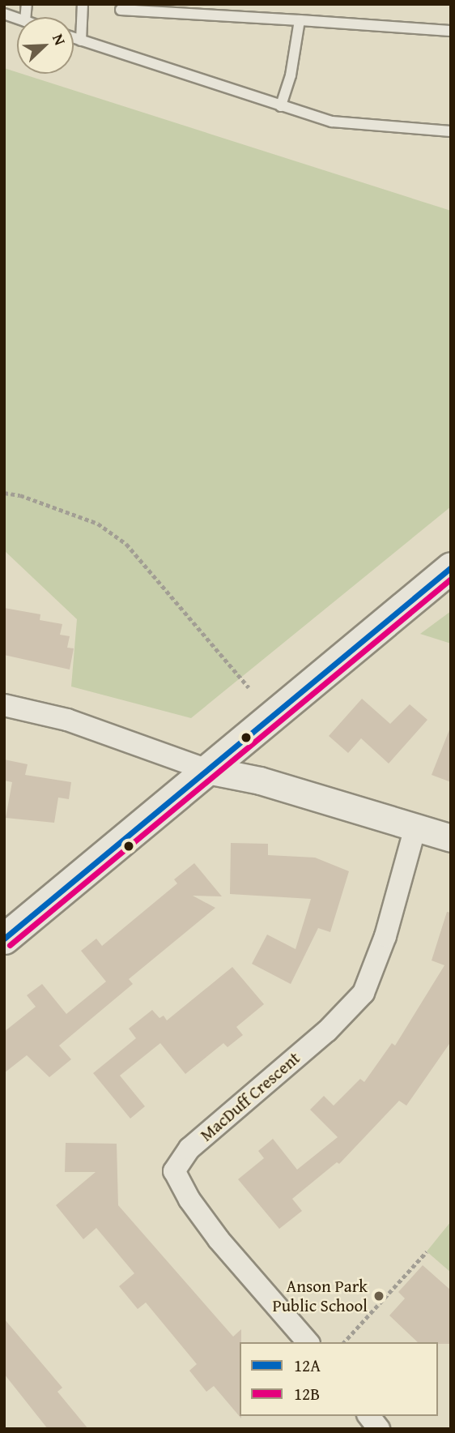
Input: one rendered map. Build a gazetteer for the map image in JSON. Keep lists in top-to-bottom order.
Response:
{
  "streets": {
    "street": ["MacDuff Crescent"]
  },
  "places": ["Anson Park Public School"],
  "lines": ["transit line 12A", "transit line 12B"],
  "legend": ["12A", "12B"],
  "north": "top right"
}
